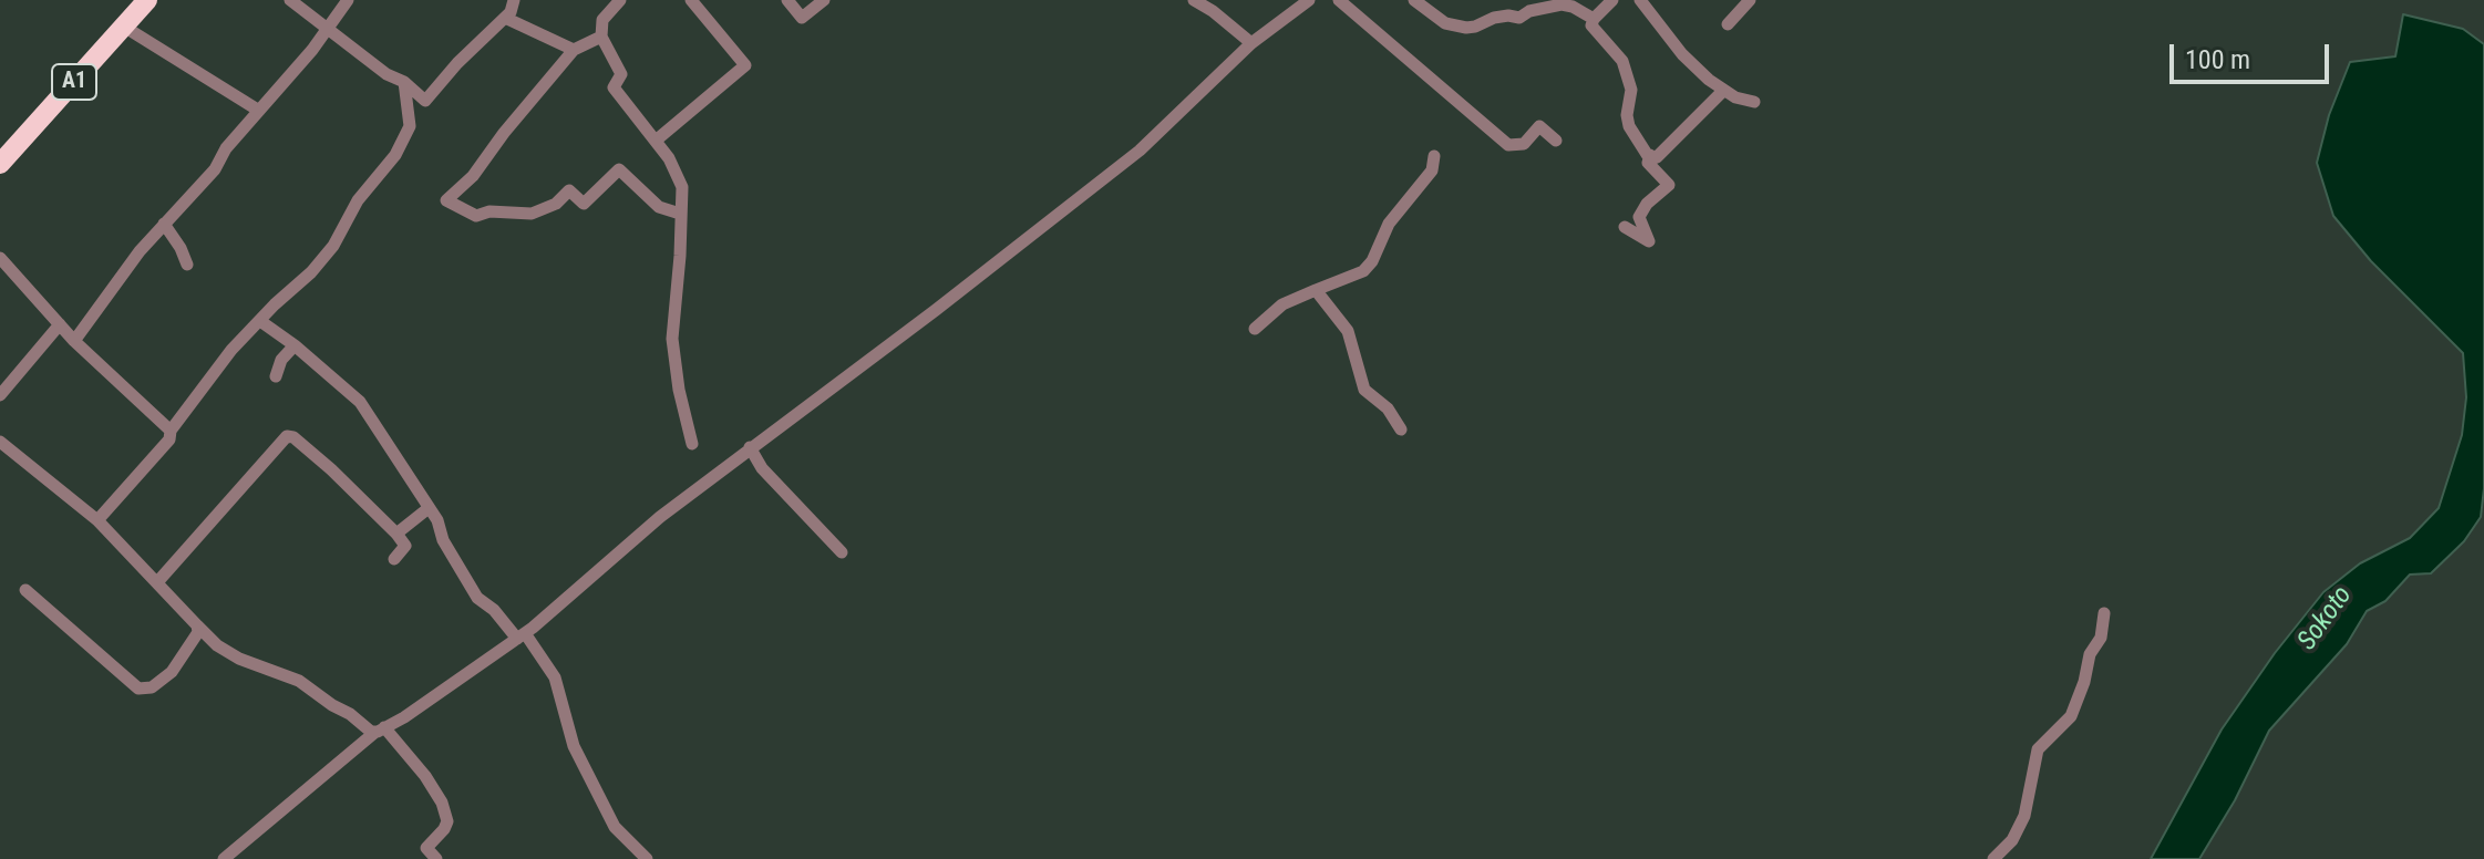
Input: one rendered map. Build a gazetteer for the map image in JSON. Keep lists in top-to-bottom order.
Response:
{
  "streets": {
    "highway": ["A1"]
  },
  "water": ["Sokoto"],
  "scale_bar": "100 m"
}
